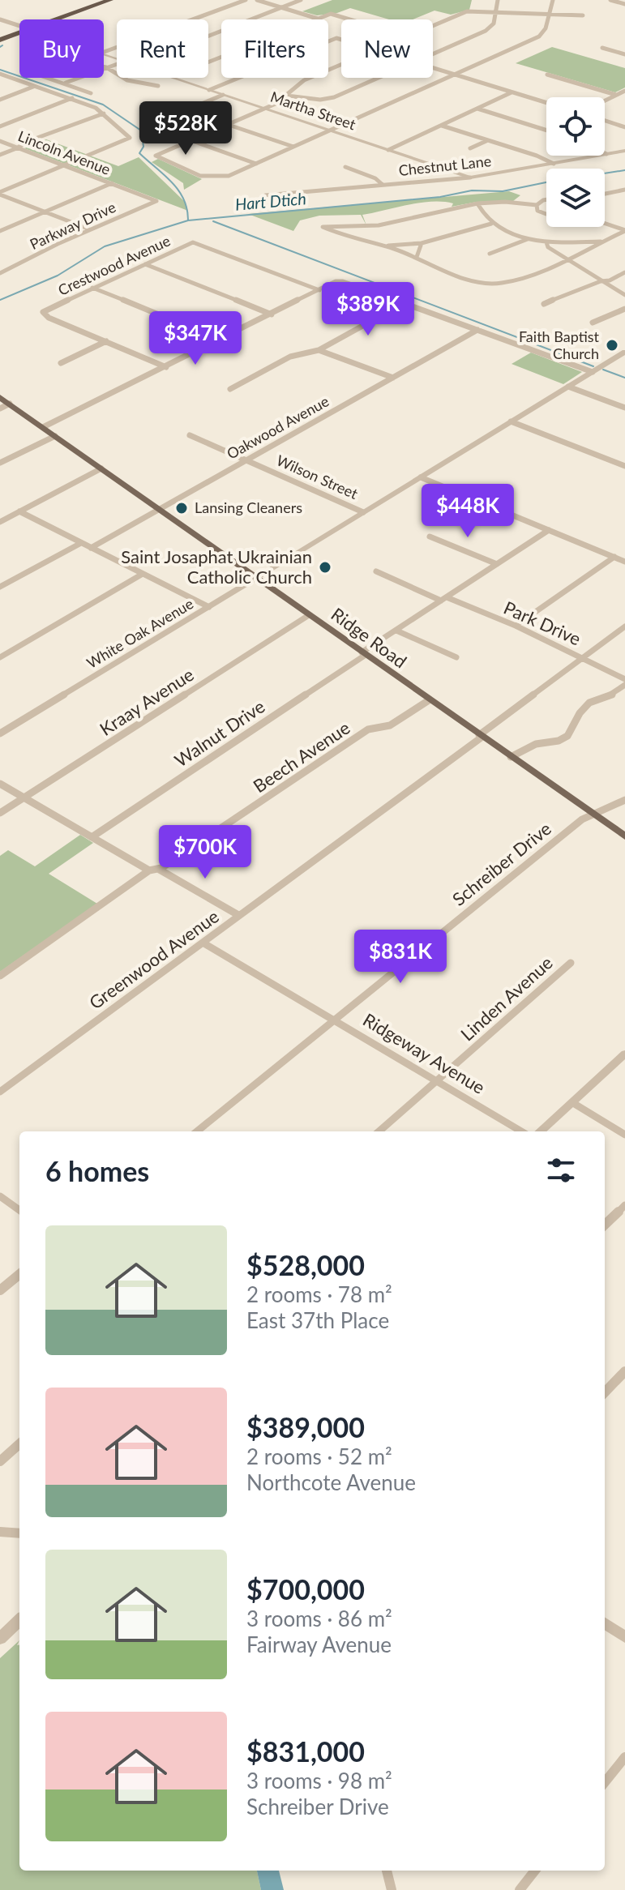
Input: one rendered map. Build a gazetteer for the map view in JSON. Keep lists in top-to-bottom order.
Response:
{
  "streets": {
    "main road": ["Ridge Road"],
    "street": [
      "Martha Street",
      "Lincoln Avenue",
      "Chestnut Lane",
      "Parkway Drive",
      "Crestwood Avenue",
      "Oakwood Avenue",
      "Wilson Street",
      "Park Drive",
      "White Oak Avenue",
      "Kraay Avenue",
      "Walnut Drive",
      "Beech Avenue",
      "Schreiber Drive",
      "Greenwood Avenue",
      "Linden Avenue",
      "Ridgeway Avenue"
    ]
  },
  "crossings": [
    ["Martha Street", "Chestnut Lane"],
    ["Lincoln Avenue", "Parkway Drive"],
    ["Oakwood Avenue", "Wilson Street"],
    ["Oakwood Avenue", "Ridge Road"],
    ["Wilson Street", "White Oak Avenue"],
    ["Park Drive", "Walnut Drive"],
    ["Park Drive", "Greenwood Avenue"],
    ["White Oak Avenue", "Ridge Road"],
    ["Ridge Road", "Kraay Avenue"],
    ["Ridge Road", "Walnut Drive"],
    ["Ridge Road", "Beech Avenue"],
    ["Ridge Road", "Schreiber Drive"],
    ["Ridge Road", "Greenwood Avenue"],
    ["Schreiber Drive", "Ridgeway Avenue"],
    ["Greenwood Avenue", "Ridgeway Avenue"],
    ["Linden Avenue", "Ridgeway Avenue"]
  ],
  "water": ["Hart Dtich"],
  "places": ["Faith Baptist Church", "Lansing Cleaners", "Saint Josaphat Ukrainian Catholic Church"],
  "page": {
    "chip": [
      "Buy",
      "Rent",
      "Filters",
      "New"
    ],
    "price": [
      "$528K",
      "$389K",
      "$347K",
      "$448K",
      "$700K",
      "$831K"
    ],
    "heading": "6 homes",
    "list": [
      {
        "name": "$528,000",
        "note": "2 rooms · 78 m² · East 37th Place"
      },
      {
        "name": "$389,000",
        "note": "2 rooms · 52 m² · Northcote Avenue"
      },
      {
        "name": "$700,000",
        "note": "3 rooms · 86 m² · Fairway Avenue"
      },
      {
        "name": "$831,000",
        "note": "3 rooms · 98 m² · Schreiber Drive"
      }
    ]
  }
}
